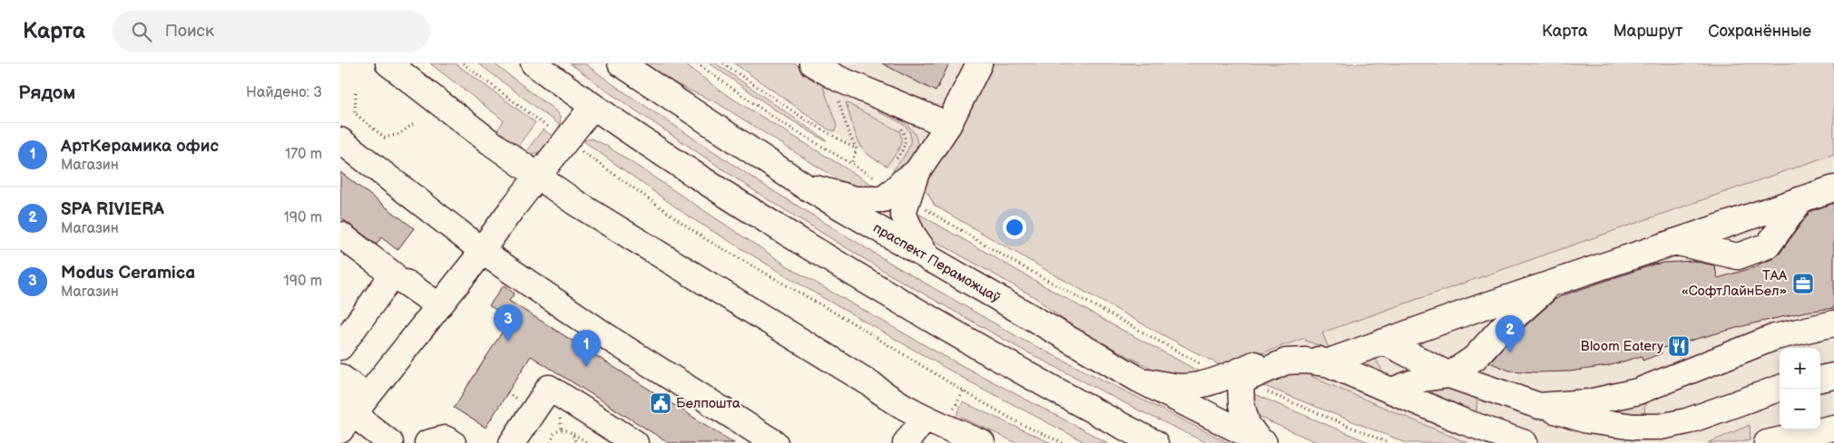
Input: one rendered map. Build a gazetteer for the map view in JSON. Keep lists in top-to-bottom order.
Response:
{
  "streets": {
    "main road": ["праспект Пераможцаў"]
  },
  "places": {
    "office": ["ТАА «СофтЛайнБел»"],
    "restaurant": ["Bloom Eatery"],
    "public building": ["Белпошта"]
  },
  "page": {
    "header": "Карта",
    "search": "Поиск",
    "nav": ["Карта", "Маршрут", "Сохранённые"],
    "heading": ["Рядом", "Найдено: 3"],
    "list": [
      {
        "mark": "1",
        "name": "АртКерамика офис",
        "note": "Магазин",
        "value": "170 m"
      },
      {
        "mark": "2",
        "name": "SPA RIVIERA",
        "note": "Магазин",
        "value": "190 m"
      },
      {
        "mark": "3",
        "name": "Modus Ceramica",
        "note": "Магазин",
        "value": "190 m"
      }
    ],
    "pins": ["3", "2", "1"],
    "map_buttons": ["+", "−"]
  }
}
